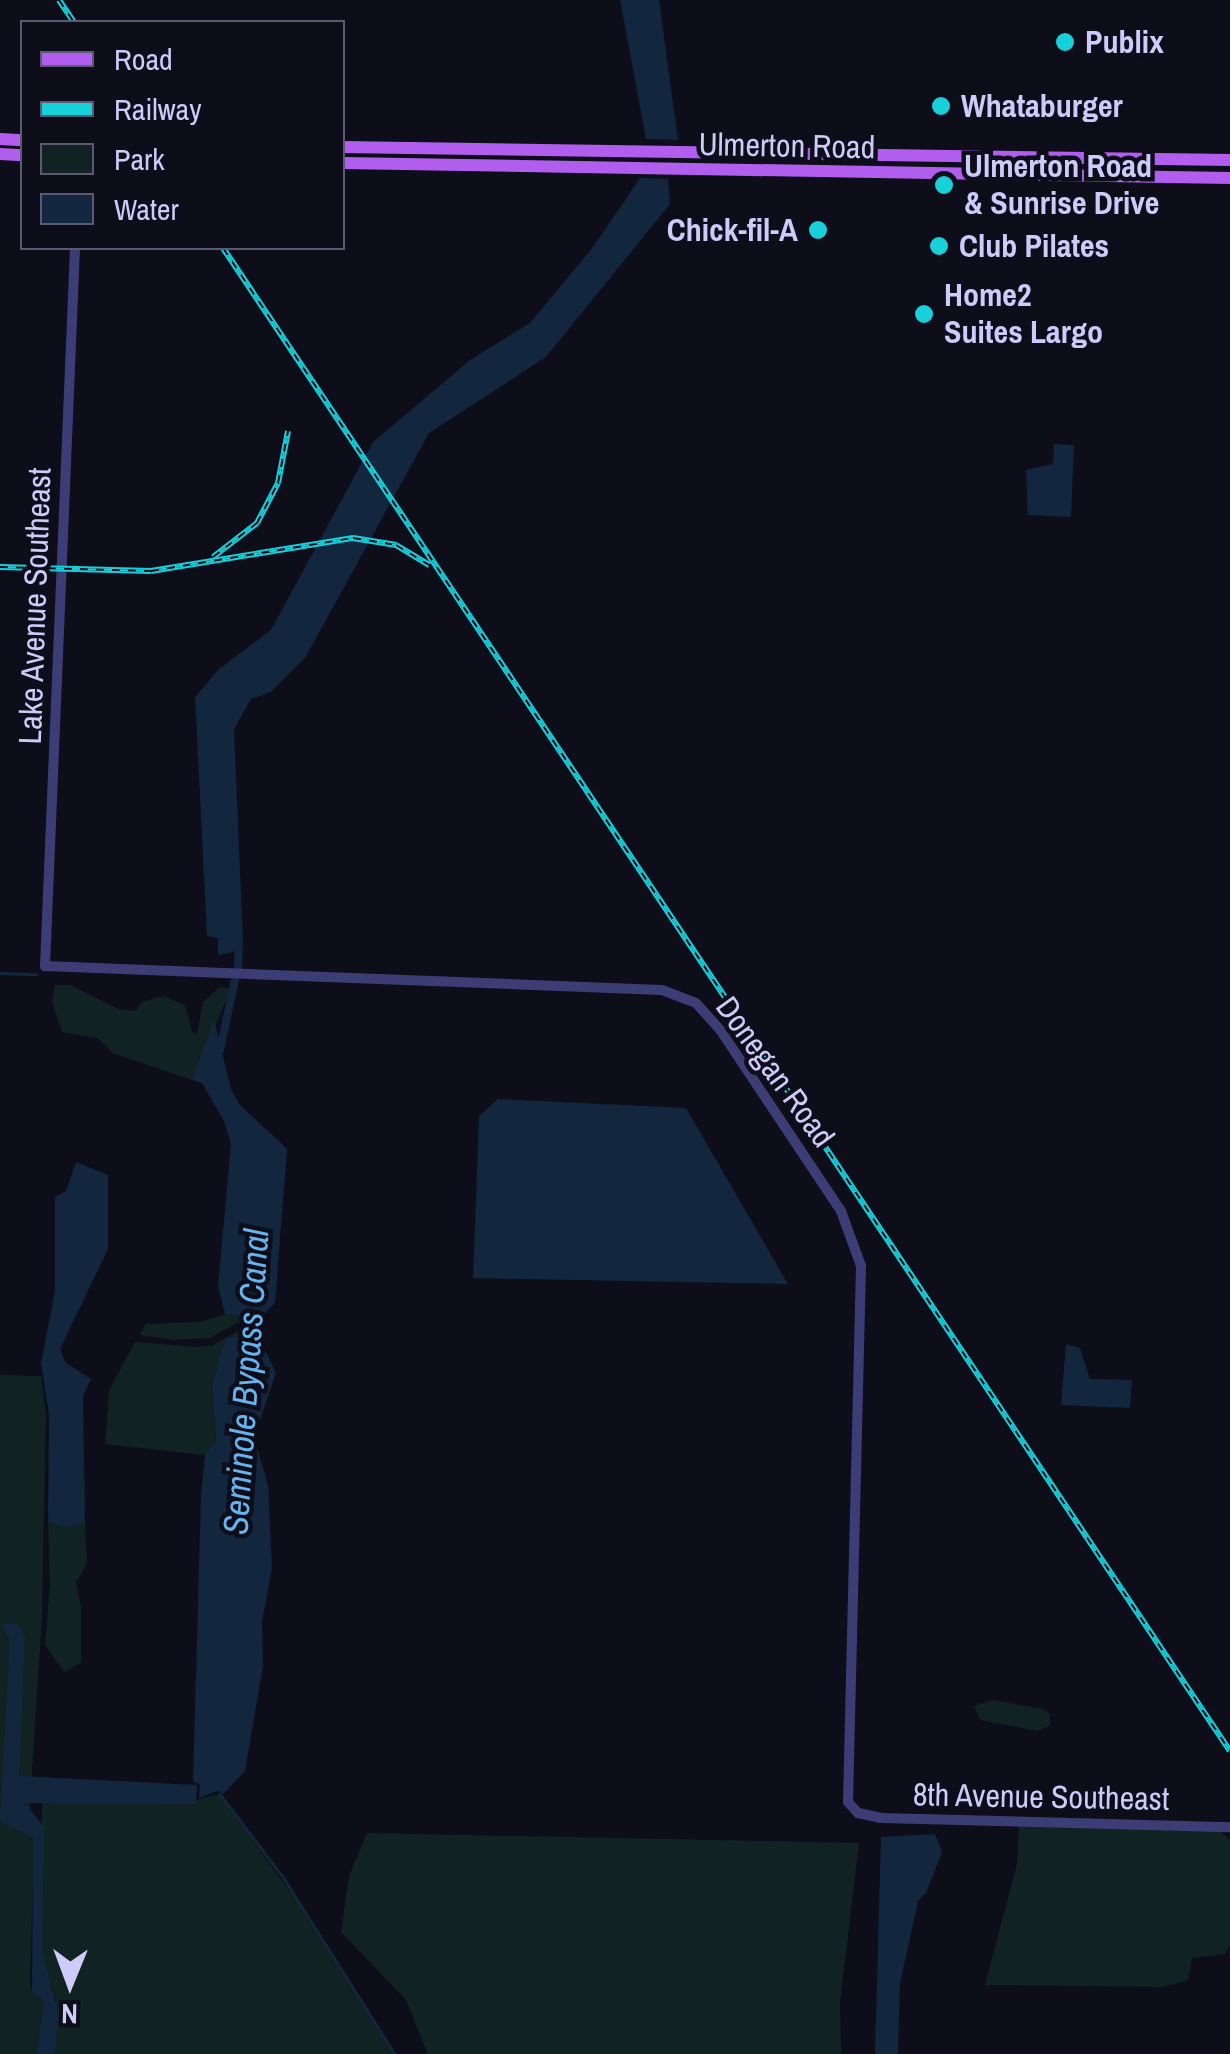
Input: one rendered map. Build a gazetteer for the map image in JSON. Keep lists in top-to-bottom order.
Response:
{
  "streets": {
    "main road": ["Ulmerton Road"],
    "street": ["Lake Avenue Southeast", "Donegan Road", "8th Avenue Southeast"]
  },
  "crossings": [
    ["Lake Avenue Southeast", "Donegan Road"],
    ["Donegan Road", "8th Avenue Southeast"]
  ],
  "water": ["Seminole Bypass Canal"],
  "places": [
    "Publix",
    "Whataburger",
    "Ulmerton Road & Sunrise Drive",
    "Chick-fil-A",
    "Club Pilates",
    "Home2 Suites Largo"
  ],
  "legend": [
    "Road",
    "Railway",
    "Park",
    "Water"
  ],
  "north": "bottom"
}
